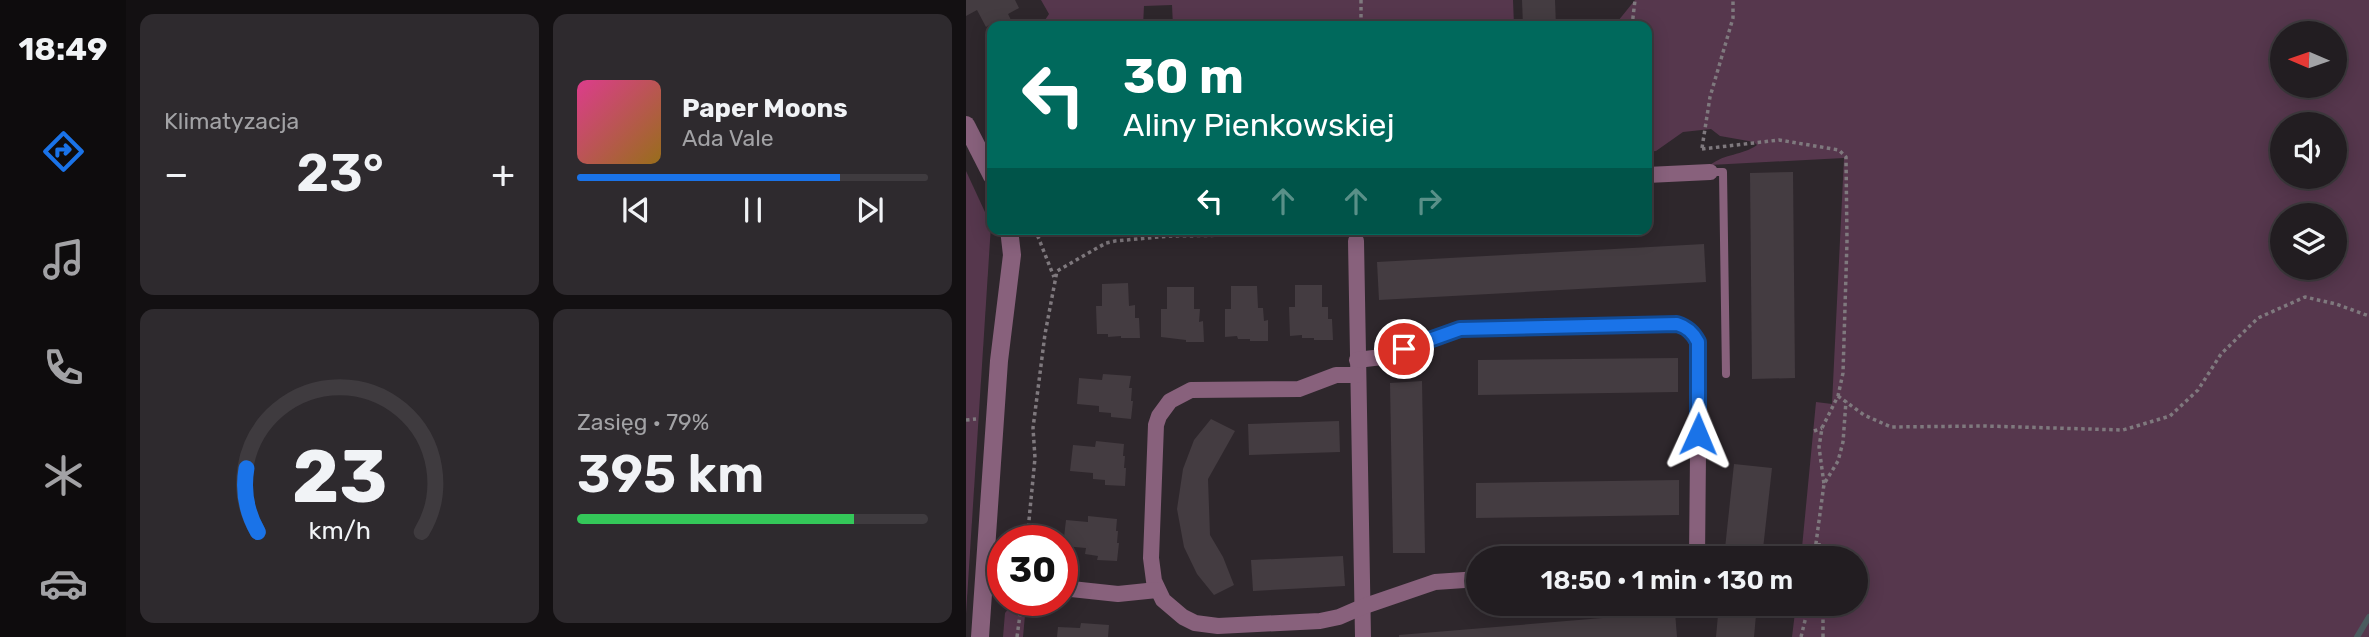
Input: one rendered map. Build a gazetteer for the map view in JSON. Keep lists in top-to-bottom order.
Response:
{
  "north": "left",
  "page": {
    "tabs": "18:49",
    "tile": [
      "Klimatyzacja",
      ["Zasięg · 79%", "395 km"]
    ],
    "turn": ["30 m", "Aliny Pienkowskiej"],
    "song": ["Paper Moons", "Ada Vale"],
    "heat": ["−", "23°", "+"],
    "limit": "30",
    "trip": "18:50 · 1 min · 130 m",
    "gauge": ["23", "km/h"]
  }
}
